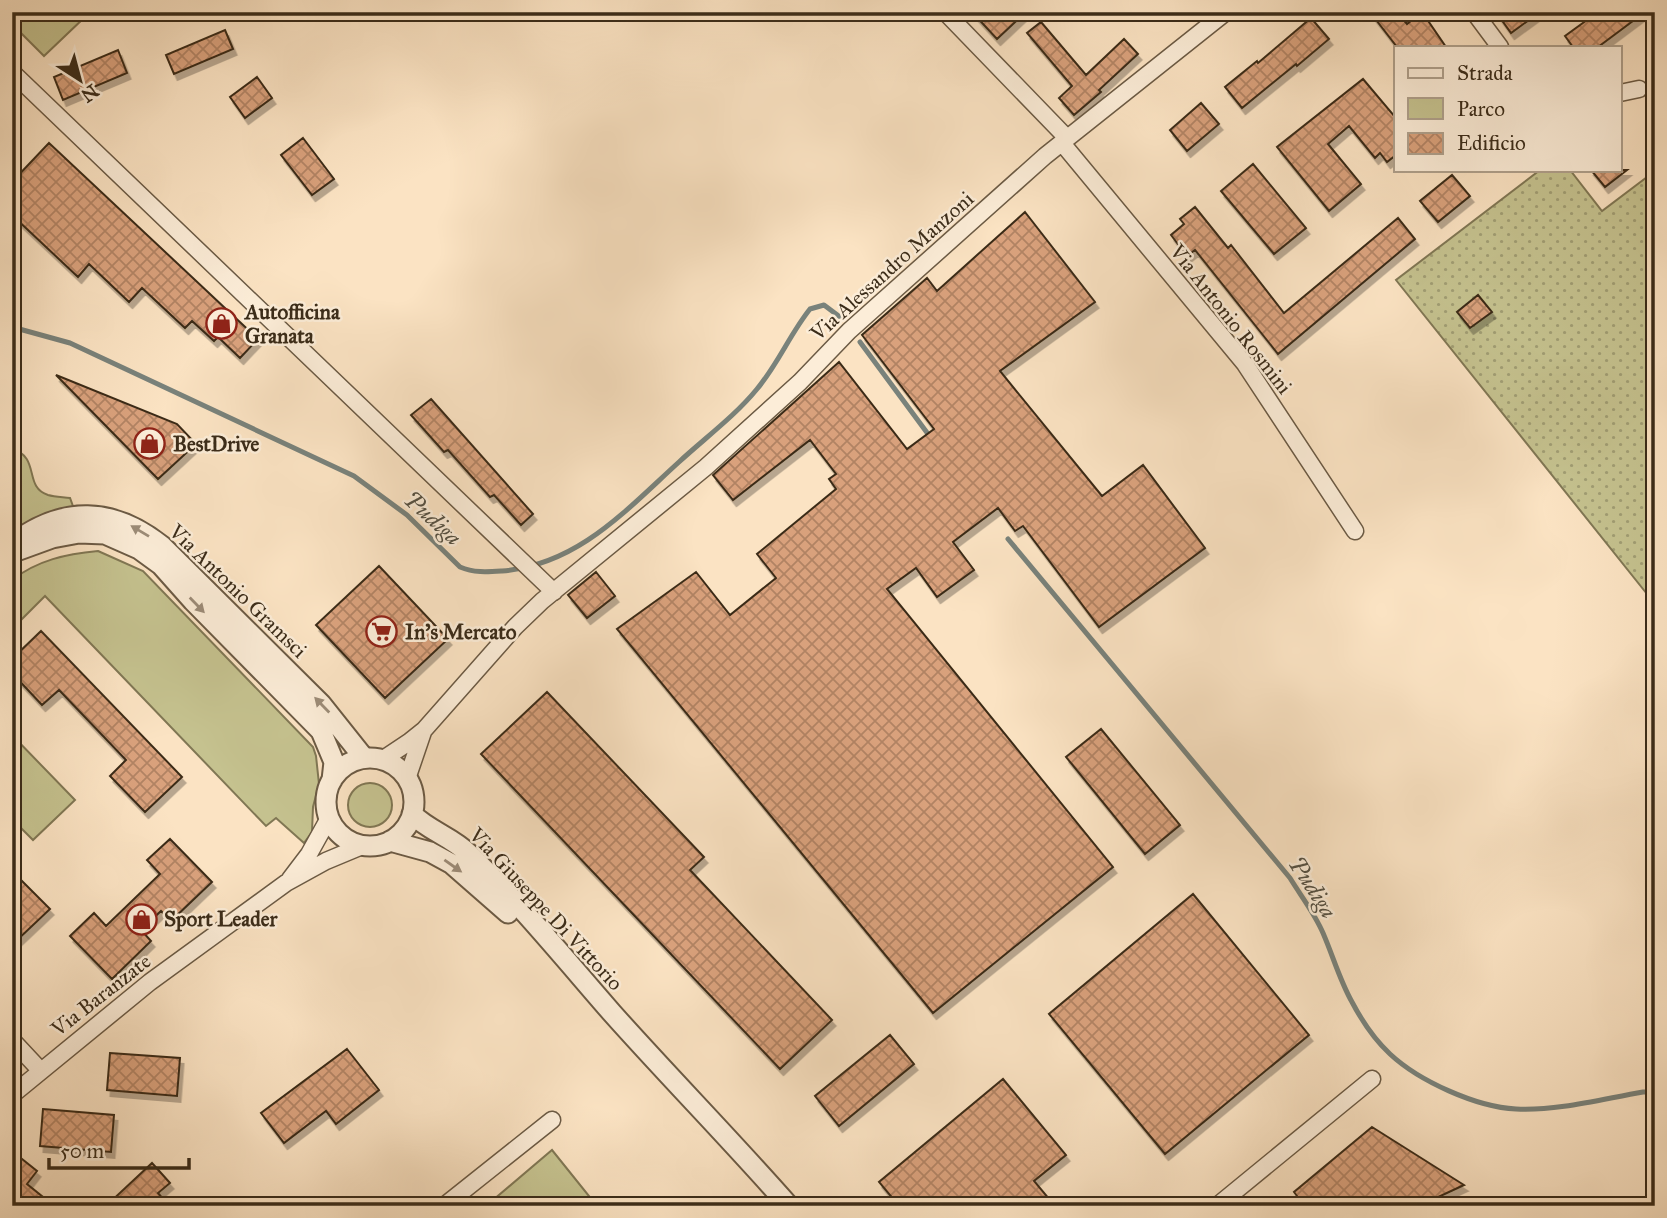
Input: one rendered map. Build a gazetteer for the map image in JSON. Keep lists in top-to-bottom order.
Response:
{
  "streets": {
    "street": [
      "Via Alessandro Manzoni",
      "Via Antonio Rosmini",
      "Via Antonio Gramsci",
      "Via Giuseppe Di Vittorio",
      "Via Baranzate"
    ]
  },
  "crossings": [
    ["Via Alessandro Manzoni", "Via Antonio Rosmini"],
    ["Via Antonio Gramsci", "Via Giuseppe Di Vittorio"],
    ["Via Antonio Gramsci", "Via Baranzate"],
    ["Via Giuseppe Di Vittorio", "Via Baranzate"]
  ],
  "water": ["Pudiga"],
  "places": {
    "shop": ["Autofficina Granata", "BestDrive", "Sport Leader"],
    "supermarket": ["In's Mercato"]
  },
  "legend": ["Strada", "Parco", "Edificio"],
  "scale_bar": "50 m",
  "north": "bottom right"
}
